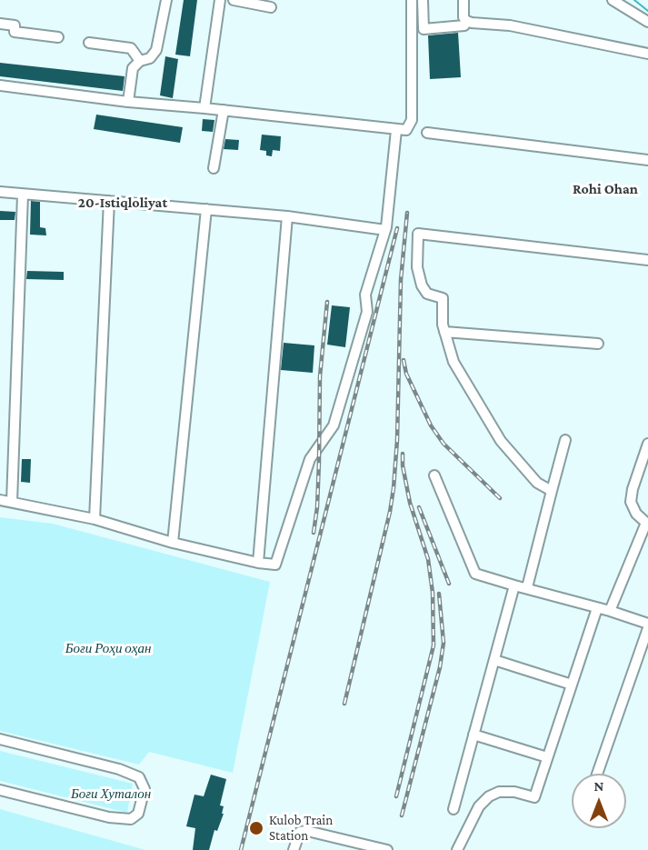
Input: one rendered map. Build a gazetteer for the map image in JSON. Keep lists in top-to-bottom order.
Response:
{
  "districts": ["Rohi Ohan", "20-Istiqloliyat"],
  "parks": ["Боғи Роҳи оҳан", "Боғи Хуталон"],
  "places": ["Kulob Train Station"],
  "north": "top"
}
